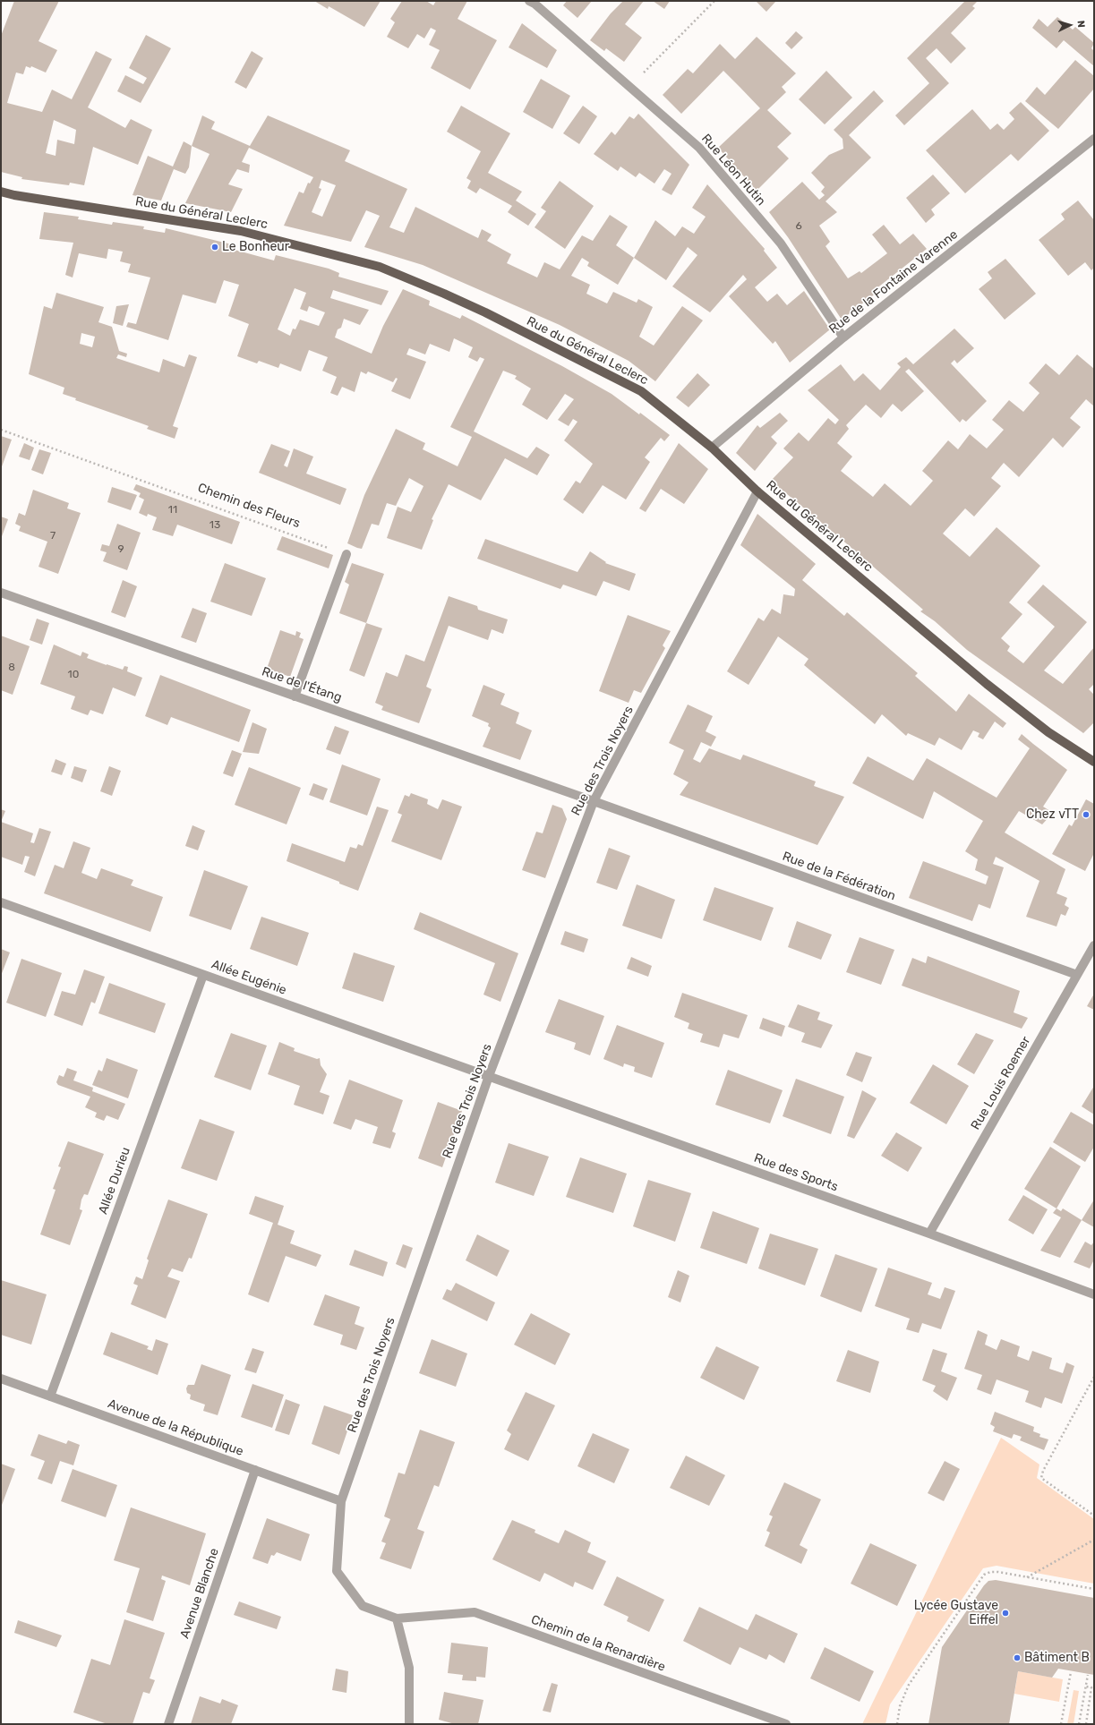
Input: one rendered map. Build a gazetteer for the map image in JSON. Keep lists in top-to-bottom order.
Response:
{
  "streets": {
    "main road": ["Rue du Général Leclerc"],
    "street": [
      "Rue Léon Hutin",
      "Rue de la Fontaine Varenne",
      "Rue de l'Étang",
      "Rue des Trois Noyers",
      "Rue de la Fédération",
      "Allée Eugénie",
      "Rue Louis Roemer",
      "Rue des Sports",
      "Allée Durieu",
      "Avenue de la République",
      "Avenue Blanche",
      "Chemin de la Renardière"
    ],
    "path": ["Chemin des Fleurs"]
  },
  "crossings": [
    ["Rue Léon Hutin", "Rue de la Fontaine Varenne"],
    ["Rue du Général Leclerc", "Rue de la Fontaine Varenne"],
    ["Rue du Général Leclerc", "Rue des Trois Noyers"],
    ["Rue de l'Étang", "Rue des Trois Noyers"],
    ["Rue de l'Étang", "Rue de la Fédération"],
    ["Rue des Trois Noyers", "Rue de la Fédération"],
    ["Rue des Trois Noyers", "Allée Eugénie"],
    ["Rue des Trois Noyers", "Rue des Sports"],
    ["Rue des Trois Noyers", "Avenue de la République"],
    ["Rue des Trois Noyers", "Chemin de la Renardière"],
    ["Rue de la Fédération", "Rue Louis Roemer"],
    ["Allée Eugénie", "Rue des Sports"],
    ["Allée Eugénie", "Allée Durieu"],
    ["Rue Louis Roemer", "Rue des Sports"],
    ["Allée Durieu", "Avenue de la République"],
    ["Avenue de la République", "Avenue Blanche"]
  ],
  "places": [
    "Le Bonheur",
    "Chez vTT",
    "Lycée Gustave Eiffel",
    "Bâtiment B"
  ],
  "house_numbers": [
    "6",
    "11",
    "13",
    "7",
    "9",
    "8",
    "10"
  ],
  "north": "right"
}
